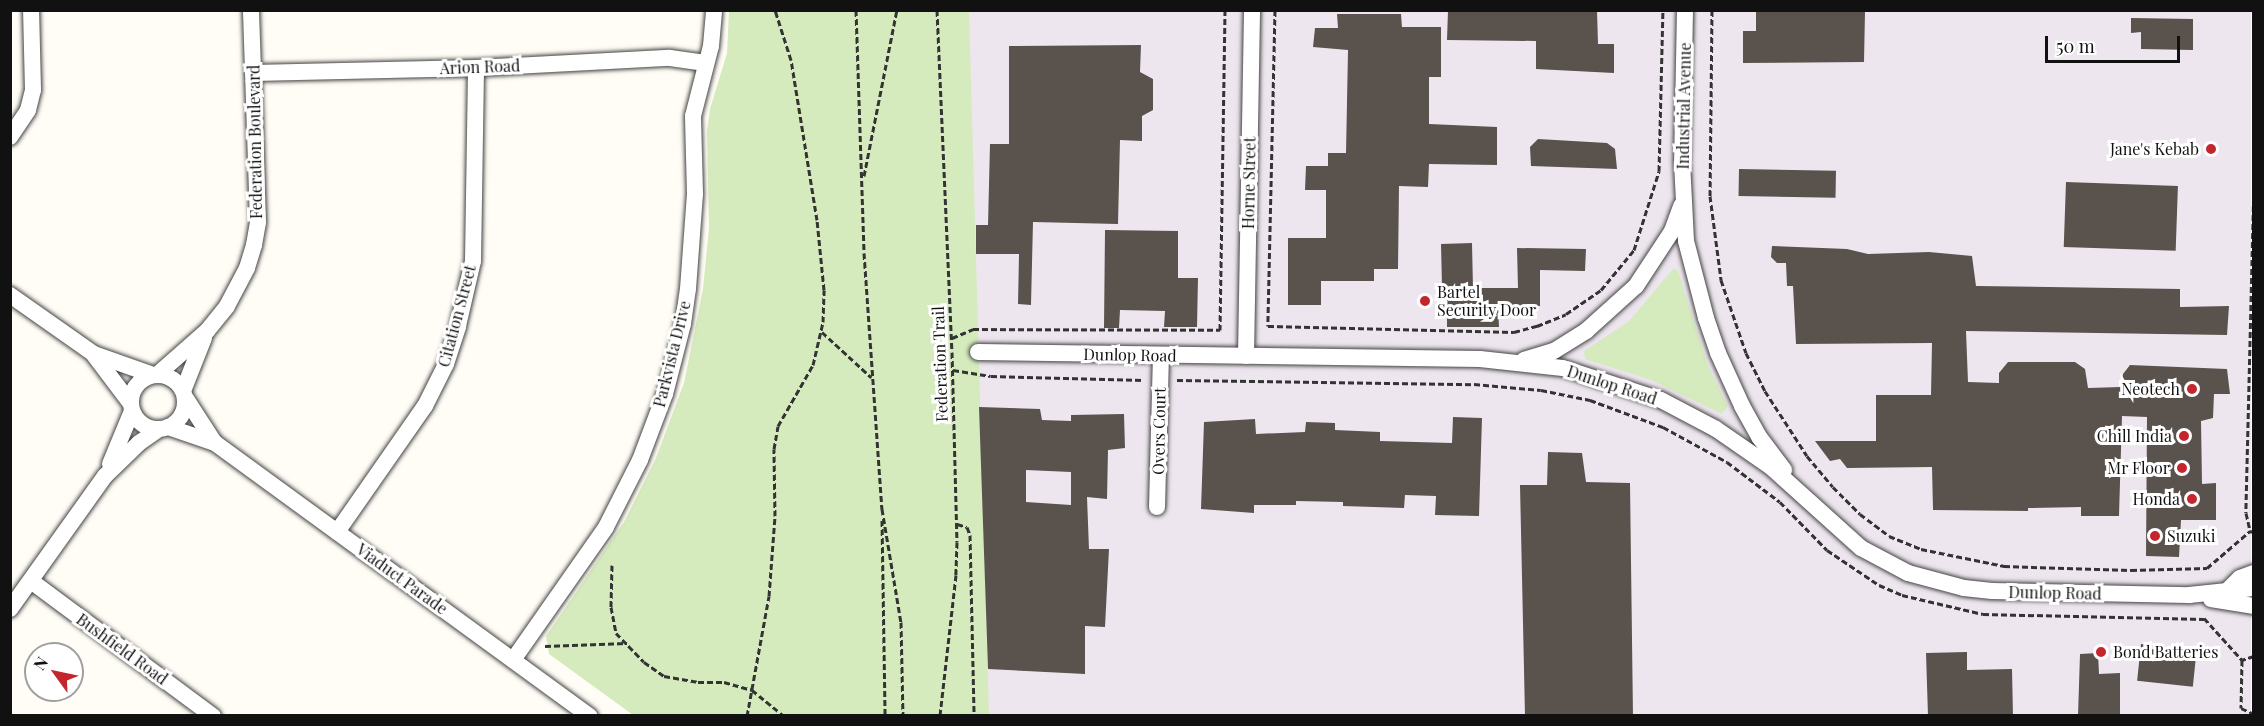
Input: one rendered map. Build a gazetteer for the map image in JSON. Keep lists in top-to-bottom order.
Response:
{
  "streets": {
    "street": [
      "Arion Road",
      "Industrial Avenue",
      "Federation Boulevard",
      "Horne Street",
      "Citation Street",
      "Parkvista Drive",
      "Dunlop Road",
      "Overs Court",
      "Viaduct Parade",
      "Bushfield Road"
    ],
    "path": ["Federation Trail"]
  },
  "crossings": [
    ["Arion Road", "Federation Boulevard"],
    ["Arion Road", "Citation Street"],
    ["Arion Road", "Parkvista Drive"],
    ["Industrial Avenue", "Dunlop Road"],
    ["Federation Boulevard", "Viaduct Parade"],
    ["Horne Street", "Dunlop Road"],
    ["Citation Street", "Viaduct Parade"],
    ["Parkvista Drive", "Viaduct Parade"],
    ["Dunlop Road", "Overs Court"]
  ],
  "places": [
    "Jane's Kebab",
    "Bartel Security Door",
    "Neotech",
    "Chill India",
    "Mr Floor",
    "Honda",
    "Suzuki",
    "Bond Batteries"
  ],
  "scale_bar": "50 m",
  "north": "top left"
}
